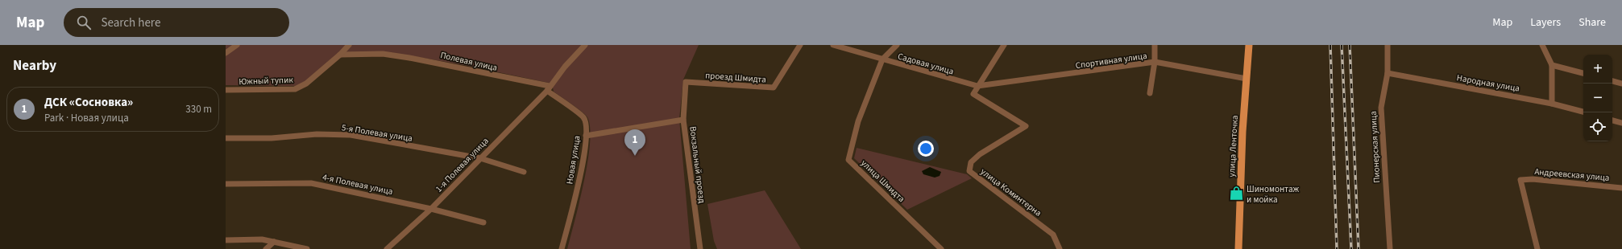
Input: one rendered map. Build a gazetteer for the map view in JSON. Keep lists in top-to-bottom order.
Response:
{
  "streets": {
    "main road": ["улица Ленточка"],
    "street": [
      "Спортивная улица",
      "Полевая улица",
      "Садовая улица",
      "проезд Шмидта",
      "Южный тупик",
      "Народная улица",
      "5-я Полевая улица",
      "Пионерская улица",
      "Новая улица",
      "1-я Полевая улица",
      "Вокзальный проезд",
      "Андреевская улица",
      "улица Шмидта",
      "4-я Полевая улица",
      "улица Коминтерна"
    ]
  },
  "crossings": [
    ["Спортивная улица", "Садовая улица"],
    ["Спортивная улица", "улица Ленточка"],
    ["Спортивная улица", "улица Коминтерна"],
    ["Полевая улица", "Южный тупик"],
    ["Полевая улица", "Новая улица"],
    ["Полевая улица", "1-я Полевая улица"],
    ["Садовая улица", "улица Шмидта"],
    ["Садовая улица", "улица Коминтерна"],
    ["проезд Шмидта", "Вокзальный проезд"],
    ["Народная улица", "Пионерская улица"],
    ["5-я Полевая улица", "1-я Полевая улица"],
    ["Новая улица", "1-я Полевая улица"],
    ["1-я Полевая улица", "4-я Полевая улица"]
  ],
  "places": {
    "shop": ["Шиномонтаж и мойка"]
  },
  "page": {
    "header": "Map",
    "search": "Search here",
    "nav": ["Map", "Layers", "Share"],
    "heading": "Nearby",
    "map_buttons": ["+", "−"],
    "list": [
      {
        "mark": "1",
        "name": "ДСК «Сосновка»",
        "note": "Park · Новая улица",
        "value": "330 m"
      }
    ],
    "pins": "1"
  }
}
